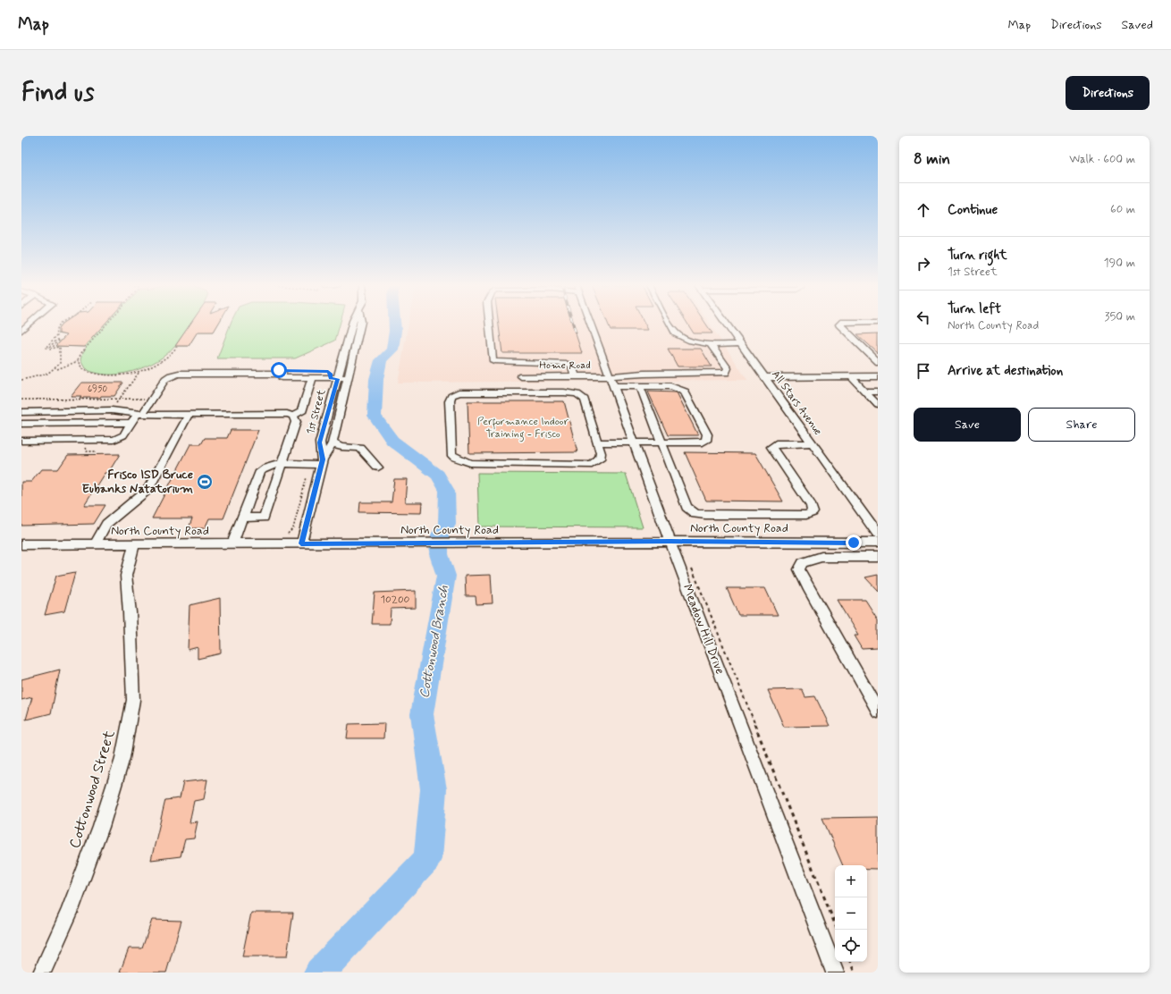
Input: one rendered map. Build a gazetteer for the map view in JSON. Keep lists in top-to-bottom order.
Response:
{
  "streets": {
    "street": [
      "Home Road",
      "All Stars Avenue",
      "1st Street",
      "North County Road",
      "Meadow Hill Drive",
      "Cottonwood Street"
    ]
  },
  "crossings": [
    ["Home Road", "Meadow Hill Drive"],
    ["1st Street", "North County Road"],
    ["North County Road", "Meadow Hill Drive"],
    ["North County Road", "Cottonwood Street"]
  ],
  "water": ["Cottonwood Branch"],
  "parks": ["Performance Indoor Training - Frisco"],
  "places": {
    "sports": ["Frisco ISD Bruce Eubanks Natatorium"]
  },
  "house_numbers": ["6950", "10200"],
  "page": {
    "header": "Map",
    "nav": ["Map", "Directions", "Saved"],
    "buttons": [
      "Directions",
      ["Save", "Share"]
    ],
    "title": "Find us",
    "heading": ["8 min", "Walk · 600 m"],
    "list": [
      ["Continue", "60 m"],
      ["Turn right", "1st Street", "190 m"],
      ["Turn left", "North County Road", "350 m"],
      "Arrive at destination"
    ],
    "map_buttons": ["+", "−"]
  }
}
